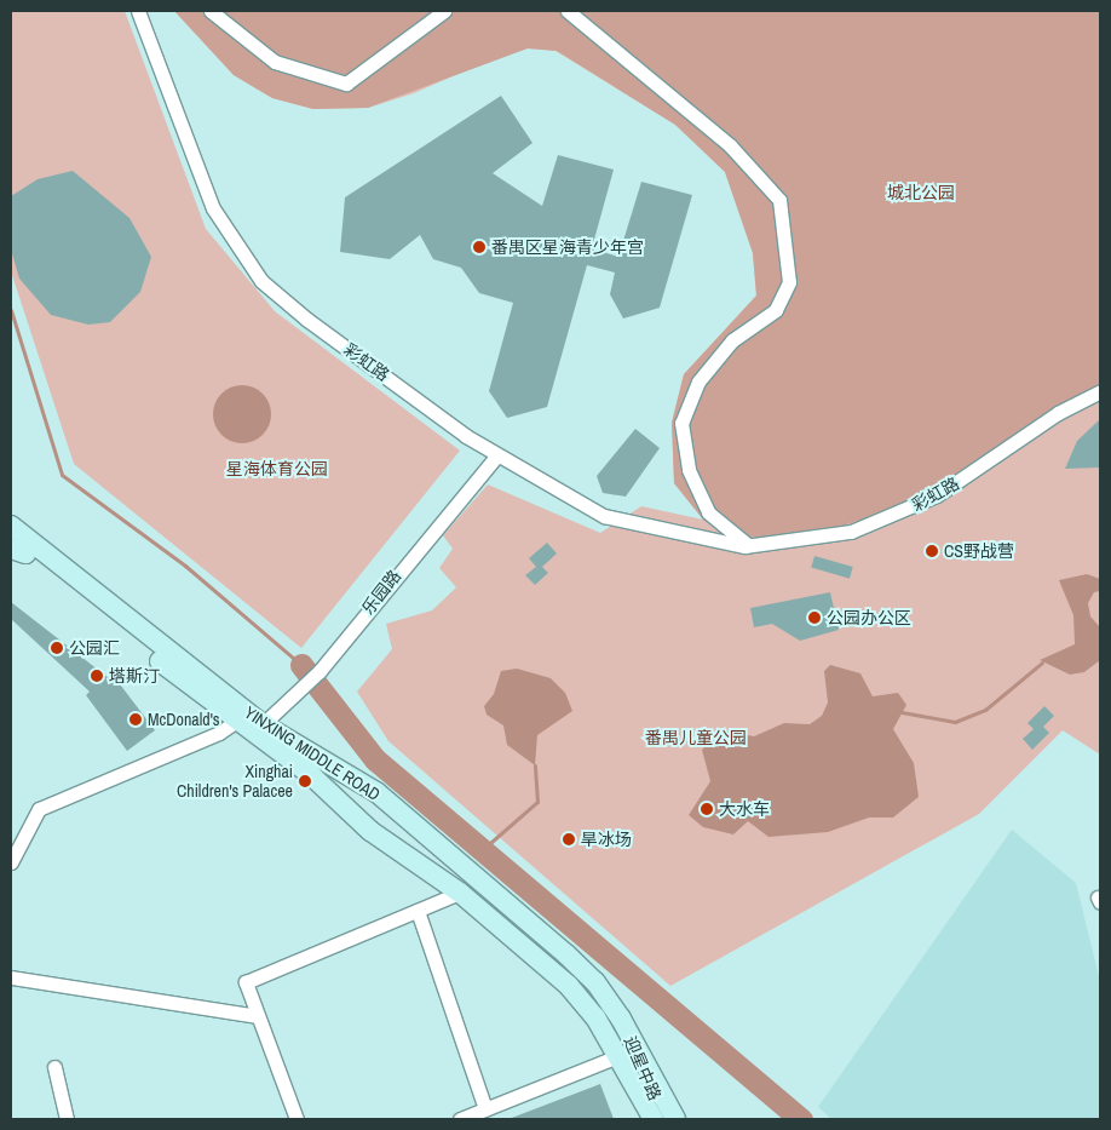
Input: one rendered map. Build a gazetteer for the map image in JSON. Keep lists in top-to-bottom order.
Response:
{
  "streets": {
    "street": [
      "彩虹路",
      "乐园路",
      "YINXING MIDDLE ROAD",
      "迎星中路"
    ]
  },
  "crossings": [
    ["彩虹路", "乐园路"],
    ["乐园路", "YINXING MIDDLE ROAD"],
    ["YINXING MIDDLE ROAD", "迎星中路"]
  ],
  "parks": ["城北公园", "星海体育公园", "番禺儿童公园"],
  "places": [
    "番禺区星海青少年宫",
    "CS野战营",
    "公园办公区",
    "公园汇",
    "塔斯汀",
    "McDonald's",
    "Xinghai Children's Palacee",
    "大水车",
    "旱冰场"
  ]
}
